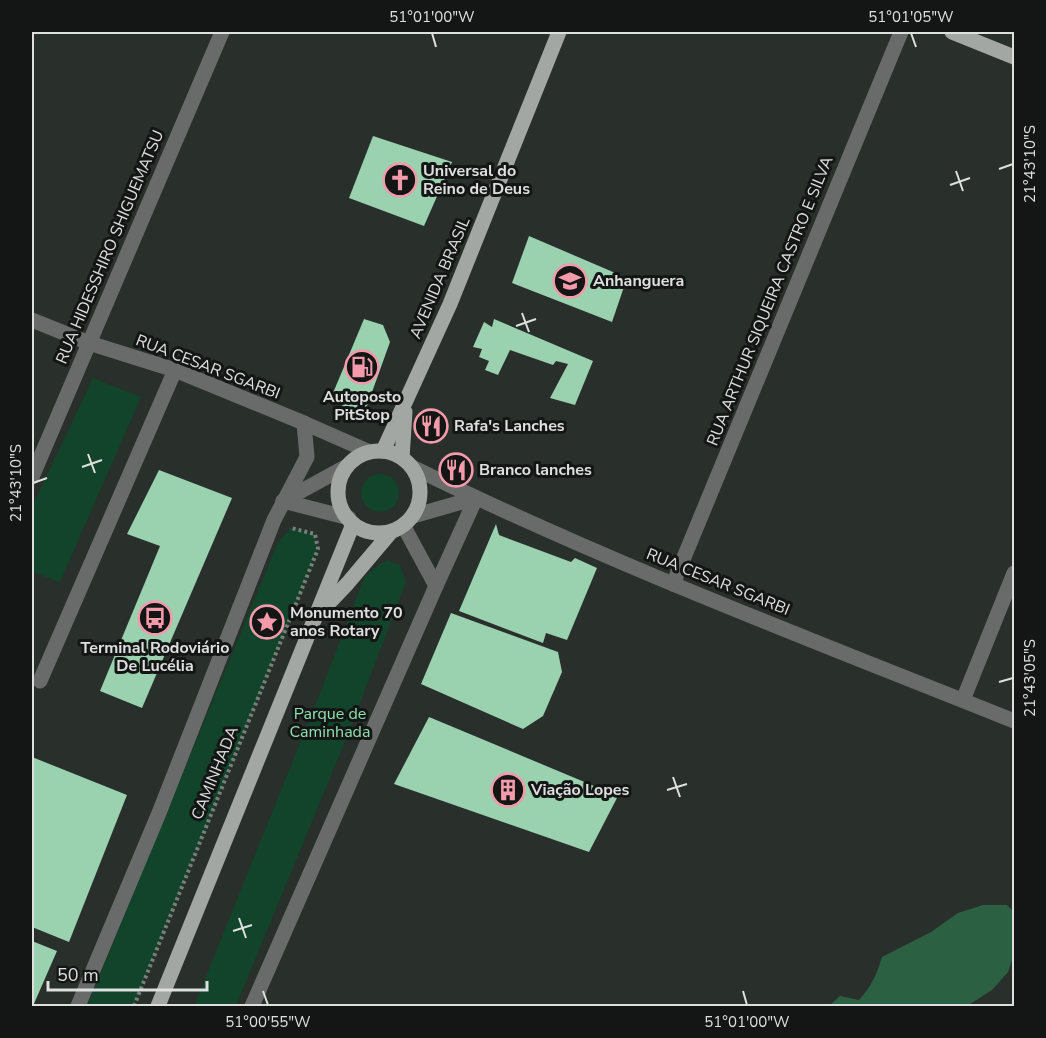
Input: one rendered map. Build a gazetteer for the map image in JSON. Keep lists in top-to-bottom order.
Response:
{
  "streets": {
    "main road": ["AVENIDA BRASIL"],
    "street": ["RUA HIDESSHIRO SHIGUEMATSU", "RUA ARTHUR SIQUEIRA CASTRO E SILVA", "RUA CESAR SGARBI"],
    "path": ["CAMINHADA"]
  },
  "crossings": [
    ["RUA HIDESSHIRO SHIGUEMATSU", "RUA CESAR SGARBI"],
    ["AVENIDA BRASIL", "RUA CESAR SGARBI"],
    ["RUA ARTHUR SIQUEIRA CASTRO E SILVA", "RUA CESAR SGARBI"]
  ],
  "parks": ["Parque de Caminhada"],
  "places": {
    "church": ["Universal do Reino de Deus"],
    "school or university": ["Anhanguera"],
    "fuel station": ["Autoposto PitStop"],
    "restaurant": ["Rafa's Lanches", "Branco lanches"],
    "bus stop": ["Terminal Rodoviário De Lucélia"],
    "place": ["Monumento 70 anos Rotary"],
    "building": ["Viação Lopes"]
  },
  "scale_bar": "50 m",
  "coordinates": [
    "51°01'00\"W",
    "51°01'05\"W",
    "21°43'10\"S",
    "21°43'05\"S",
    "51°00'55\"W"
  ]
}
